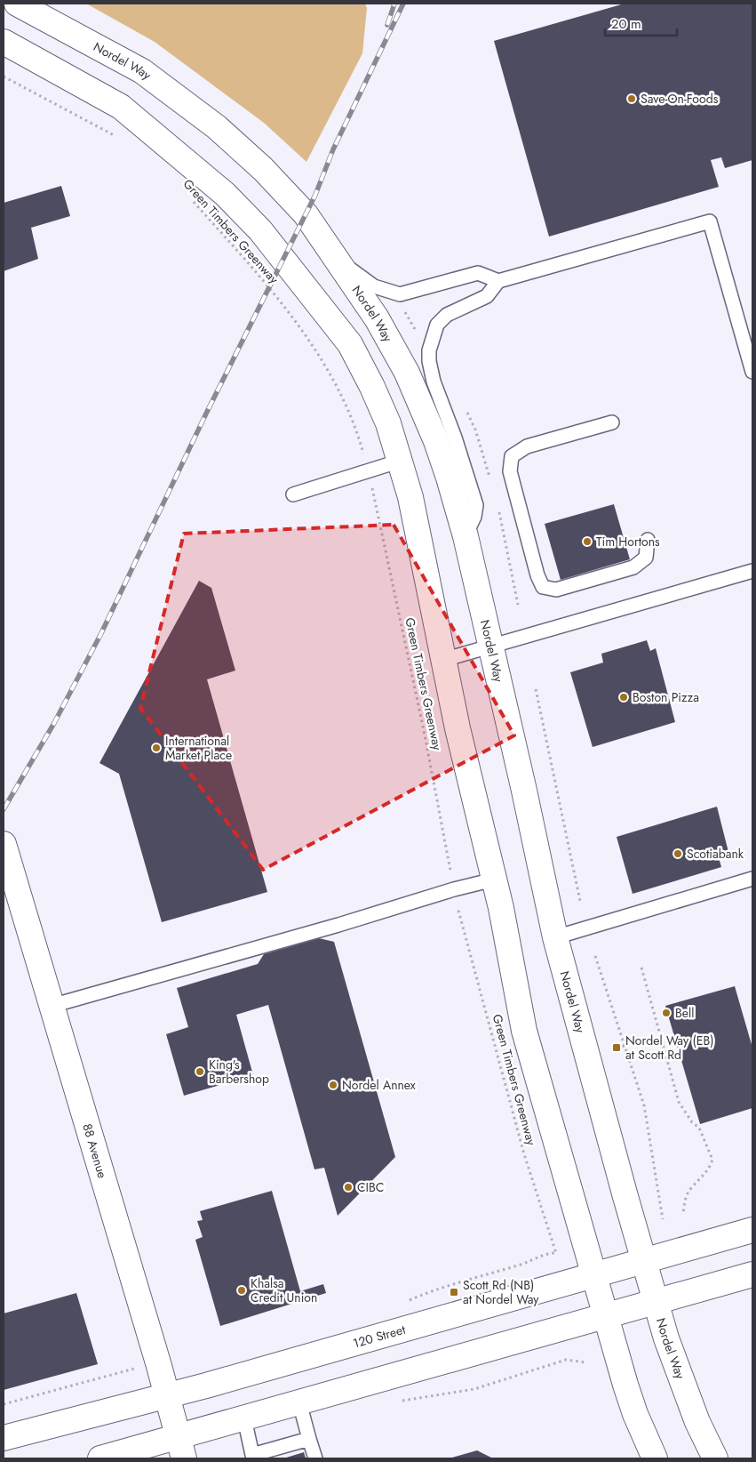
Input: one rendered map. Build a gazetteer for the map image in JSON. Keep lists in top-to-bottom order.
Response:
{
  "streets": {
    "main road": ["Nordel Way", "88 Avenue", "120 Street"],
    "path": ["Green Timbers Greenway"]
  },
  "crossings": [
    ["Nordel Way", "120 Street"],
    ["88 Avenue", "120 Street"]
  ],
  "places": {
    "other": [
      "Save-On-Foods",
      "Tim Hortons",
      "Boston Pizza",
      "International Market Place",
      "Scotiabank",
      "Bell",
      "King's Barbershop",
      "Nordel Annex",
      "CIBC",
      "Khalsa Credit Union"
    ],
    "transit": ["Nordel Way (EB) at Scott Rd", "Scott Rd (NB) at Nordel Way"]
  },
  "scale_bar": "20 m"
}
